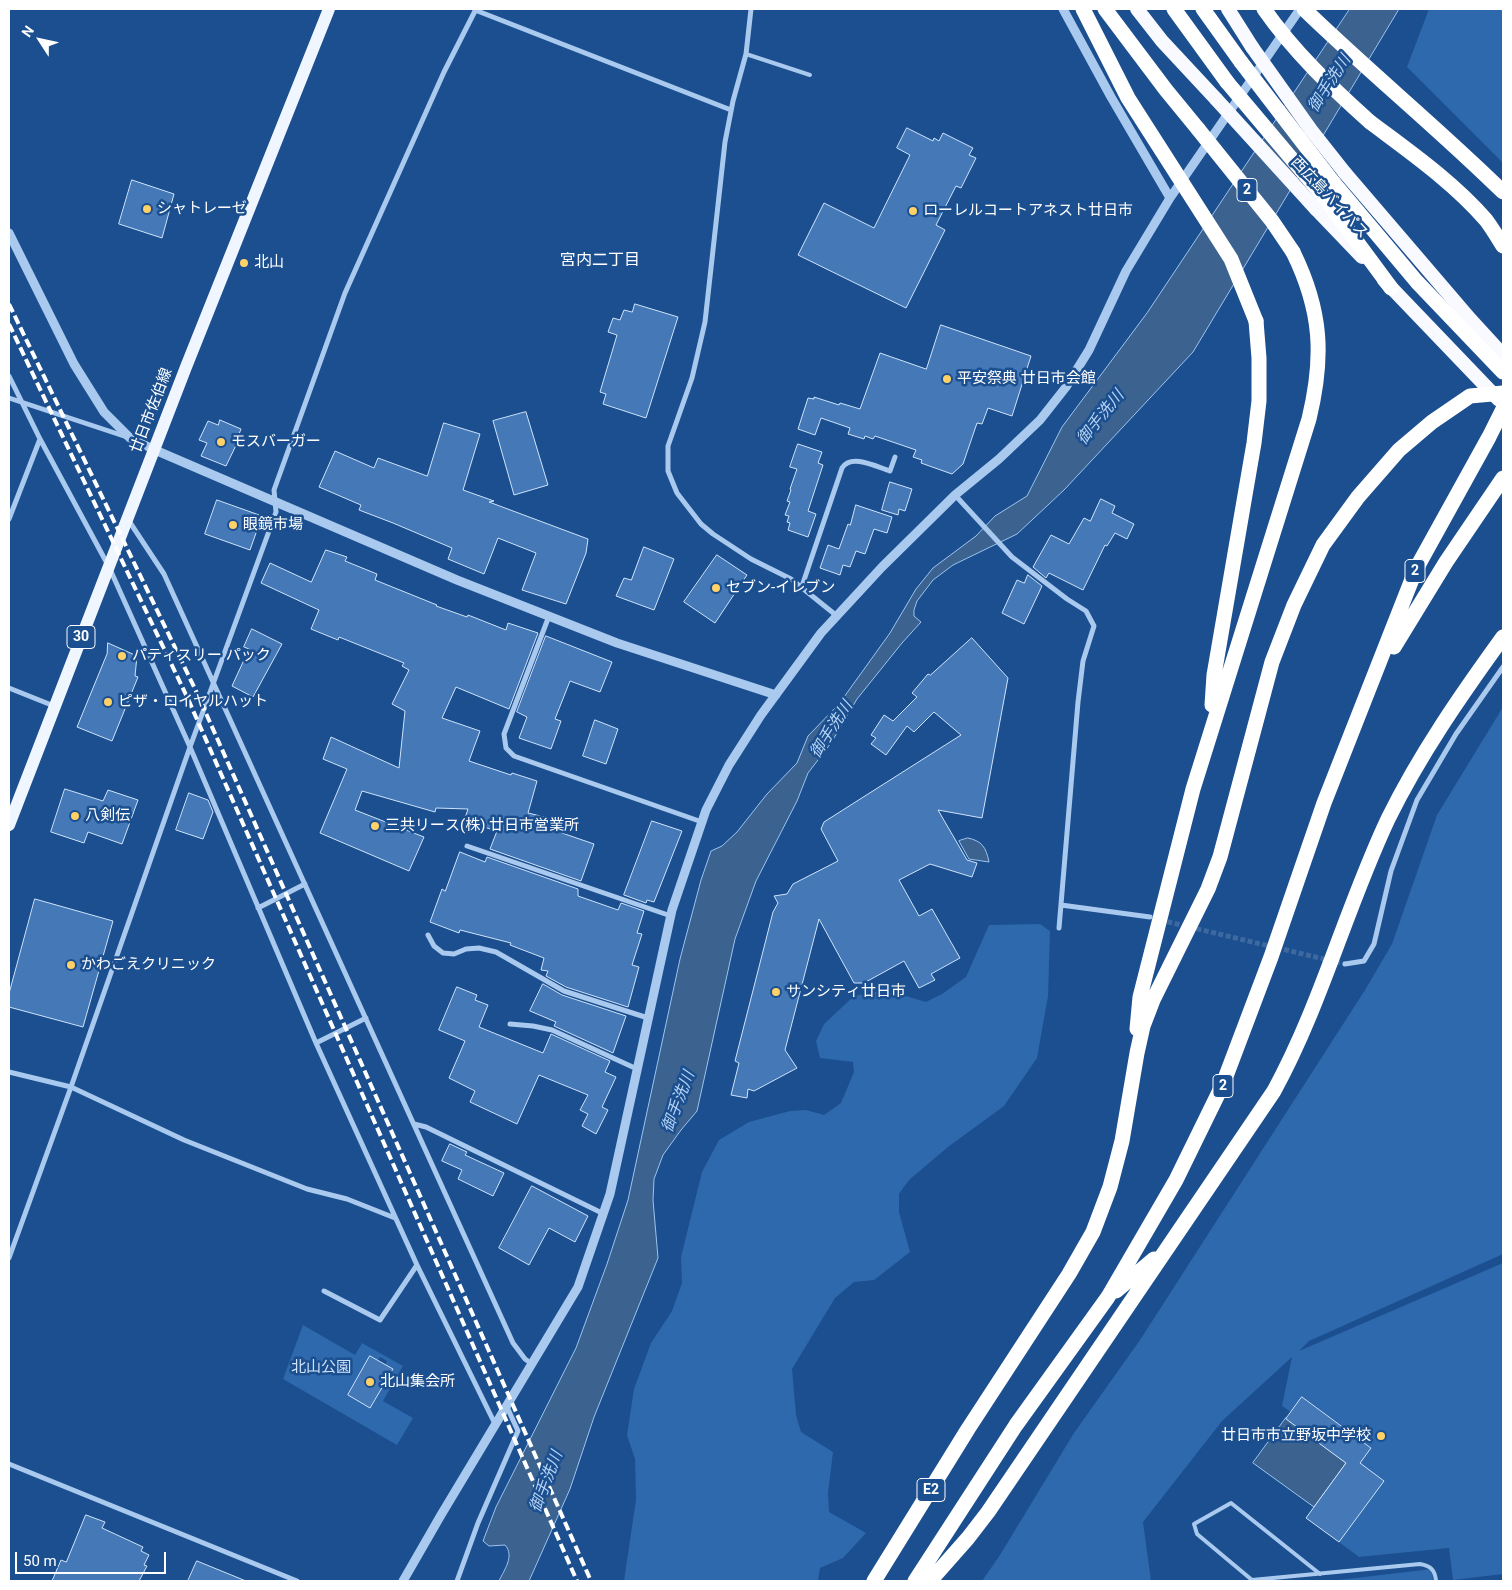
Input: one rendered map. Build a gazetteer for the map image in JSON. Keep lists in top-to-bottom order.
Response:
{
  "streets": {
    "highway": ["2", "西広島バイパス", "E2"],
    "main road": ["廿日市佐伯線", "30"]
  },
  "crossings": [
    ["2", "E2"]
  ],
  "districts": ["宮内二丁目"],
  "water": ["御手洗川"],
  "parks": ["北山公園"],
  "places": [
    "シャトレーゼ",
    "ローレルコートアネスト廿日市",
    "北山",
    "平安祭典 廿日市会館",
    "モスバーガー",
    "眼鏡市場",
    "セブン-イレブン",
    "パティスリー パック",
    "ピザ・ロイヤルハット",
    "八剣伝",
    "三共リース(株) 廿日市営業所",
    "かわごえクリニック",
    "サンシティ廿日市",
    "北山集会所",
    "廿日市市立野坂中学校"
  ],
  "scale_bar": "50 m",
  "north": "top left"
}
